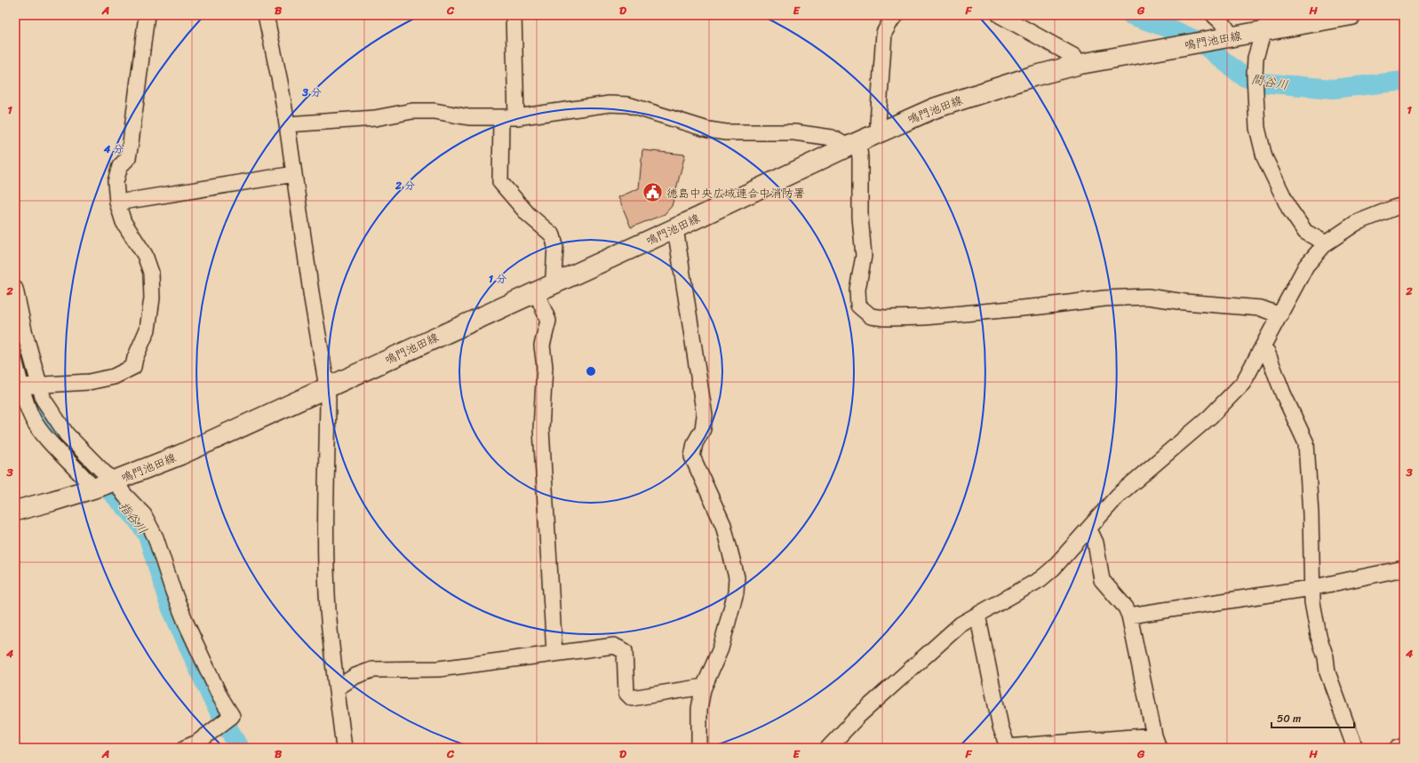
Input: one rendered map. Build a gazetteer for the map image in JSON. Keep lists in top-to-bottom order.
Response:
{
  "streets": {
    "main road": ["鳴門池田線"]
  },
  "water": ["間谷川", "指谷川"],
  "places": {
    "public building": ["徳島中央広域連合中消防署"]
  },
  "scale_bar": "50 m",
  "grid": {
    "columns": [
      "A",
      "B",
      "C",
      "D",
      "E",
      "F",
      "G",
      "H"
    ],
    "rows": [
      "1",
      "2",
      "3",
      "4"
    ]
  },
  "rings": [
    "3 分",
    "4 分",
    "2 分",
    "1 分"
  ]
}
